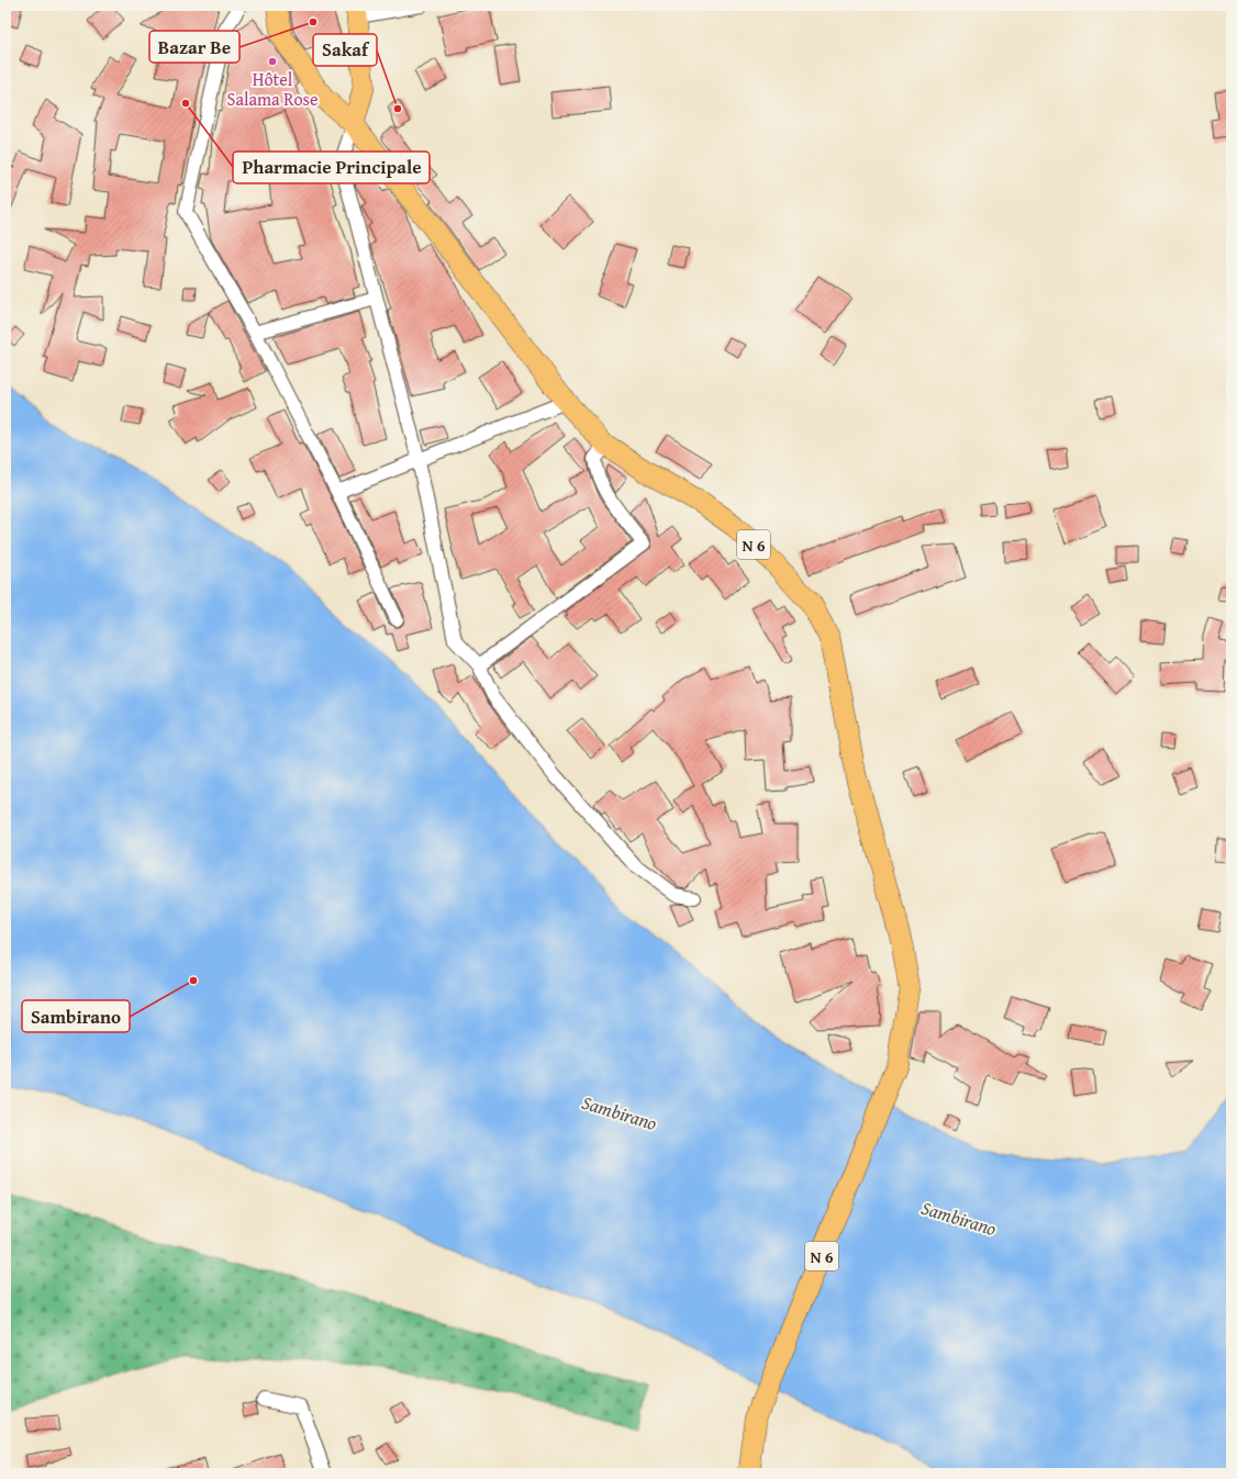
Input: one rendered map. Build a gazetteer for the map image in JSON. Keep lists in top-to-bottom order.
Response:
{
  "streets": {
    "main road": ["N 6"]
  },
  "water": ["Sambirano"],
  "places": [
    "Bazar Be",
    "Hôtel Salama Rose",
    "Pharmacie Principale",
    "Sakaf",
    "Sambirano"
  ]
}
